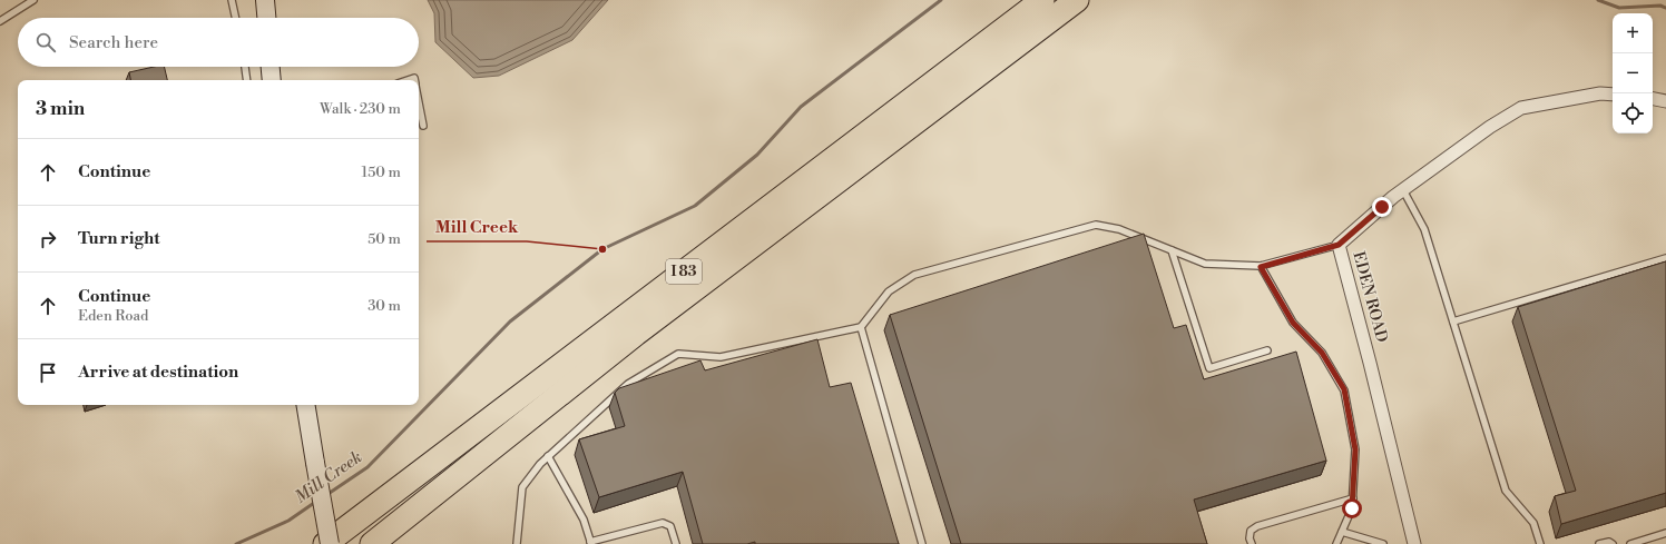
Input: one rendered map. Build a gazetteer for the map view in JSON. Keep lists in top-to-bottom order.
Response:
{
  "streets": {
    "highway": ["I 83"],
    "street": ["EDEN ROAD"]
  },
  "water": ["Mill Creek"],
  "places": ["Mill Creek"],
  "page": {
    "map_buttons": ["+", "−"],
    "search": "Search here",
    "heading": ["3 min", "Walk · 230 m"],
    "list": [
      ["Continue", "150 m"],
      ["Turn right", "50 m"],
      ["Continue", "Eden Road", "30 m"],
      "Arrive at destination"
    ]
  }
}
